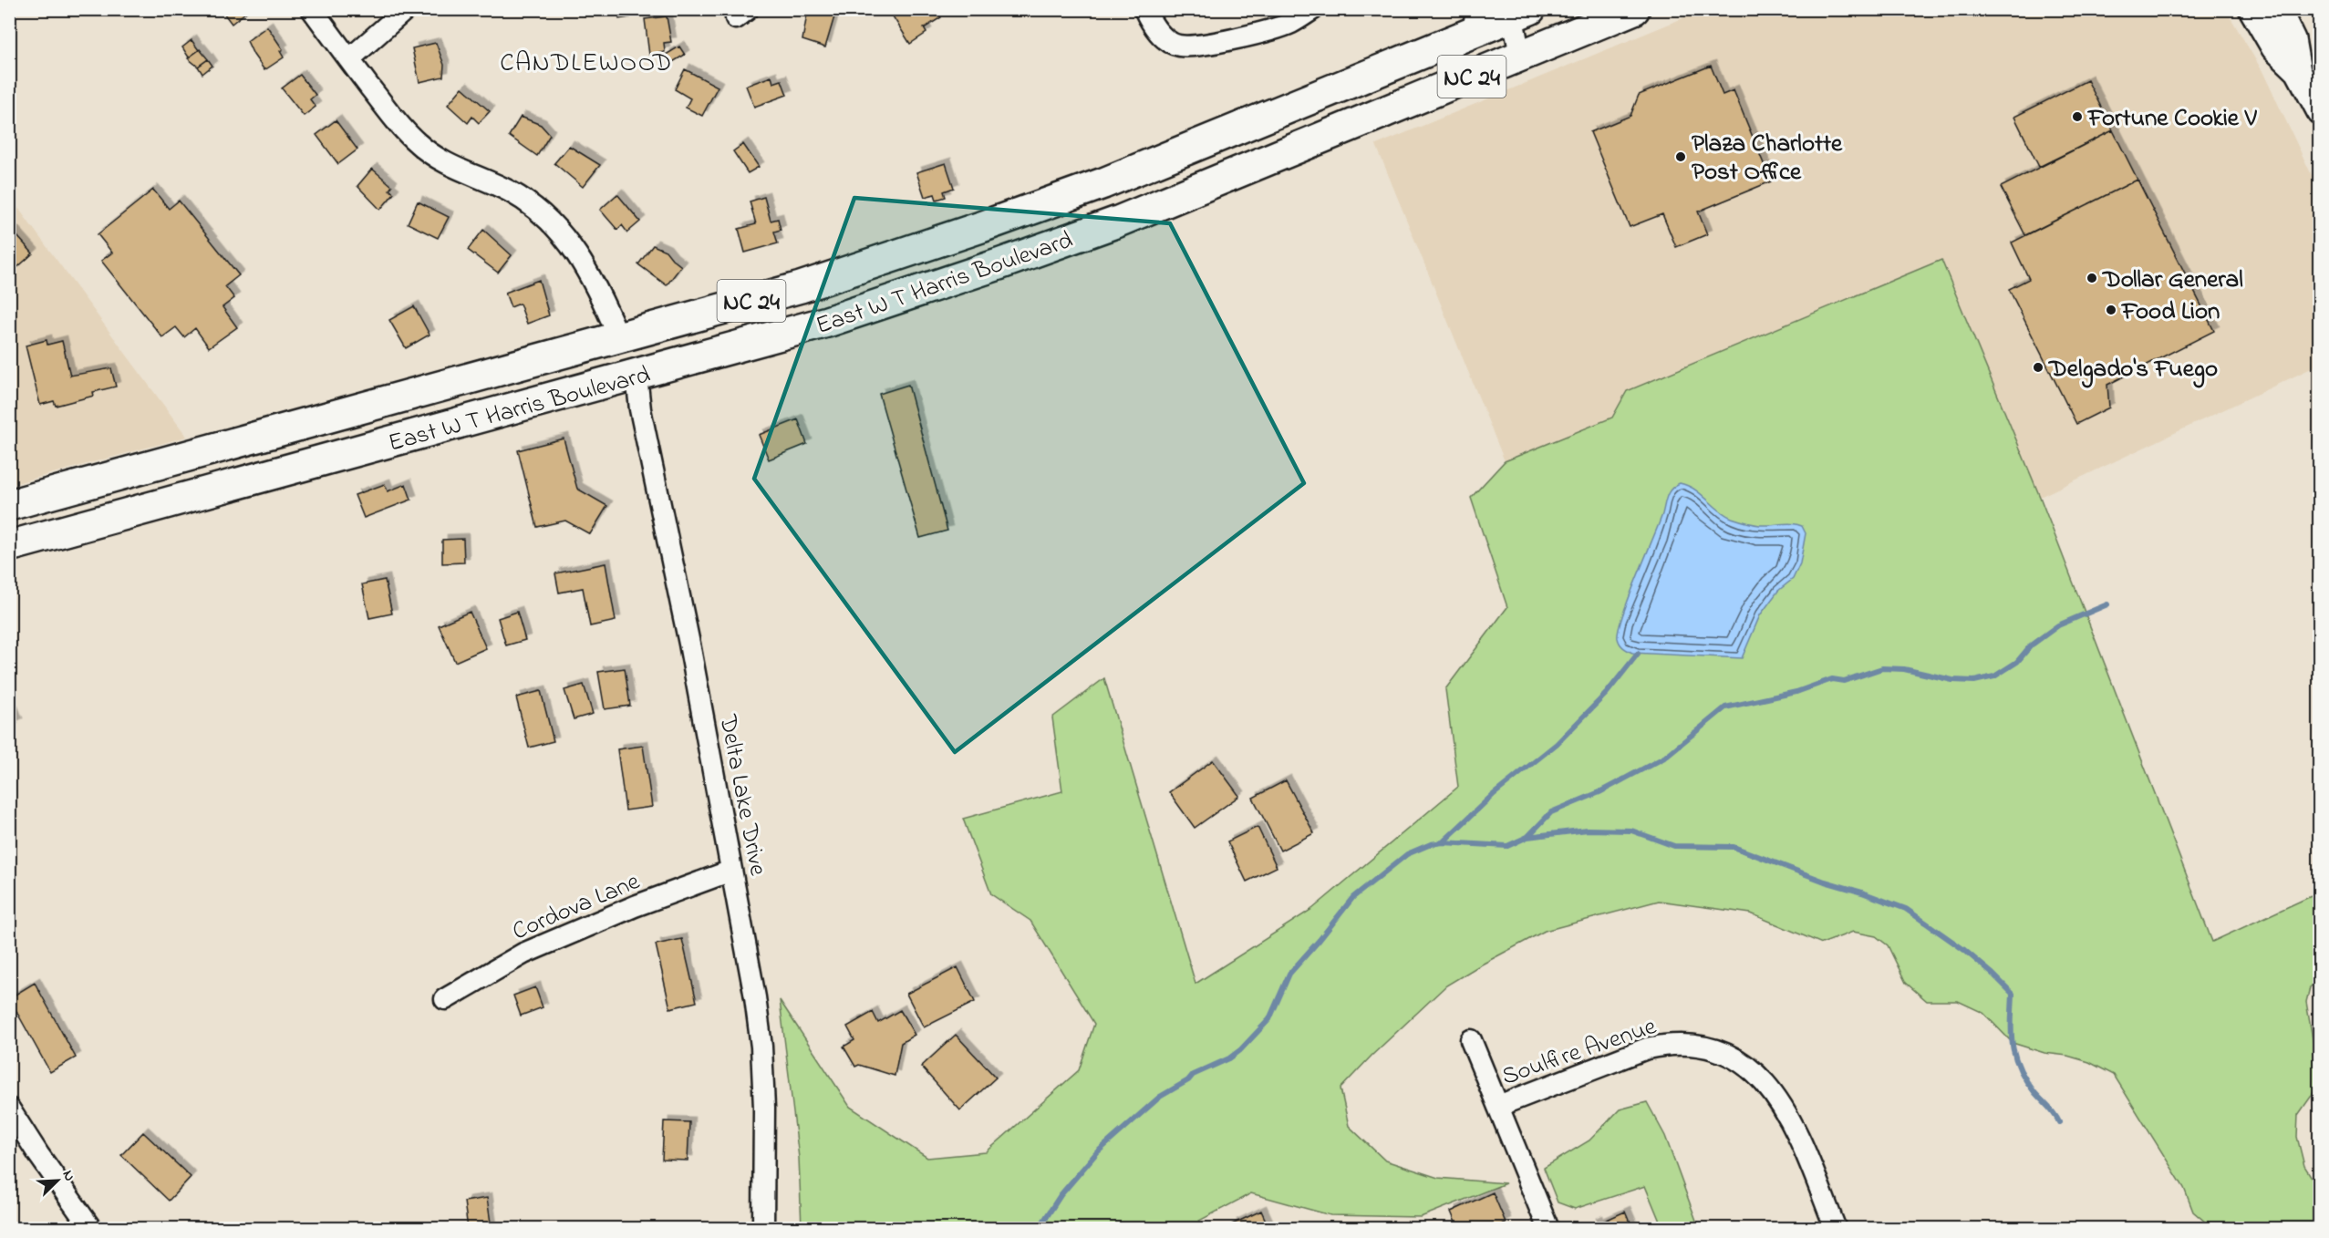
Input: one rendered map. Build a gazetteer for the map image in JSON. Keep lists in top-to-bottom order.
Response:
{
  "streets": {
    "main road": ["NC 24", "East W T Harris Boulevard"],
    "street": ["Delta Lake Drive", "Cordova Lane", "Soulfire Avenue"]
  },
  "crossings": [
    ["East W T Harris Boulevard", "Delta Lake Drive"],
    ["Delta Lake Drive", "Cordova Lane"]
  ],
  "districts": ["CANDLEWOOD"],
  "places": [
    "Fortune Cookie V",
    "Plaza Charlotte Post Office",
    "Dollar General",
    "Food Lion",
    "Delgado's Fuego"
  ],
  "north": "top right"
}
